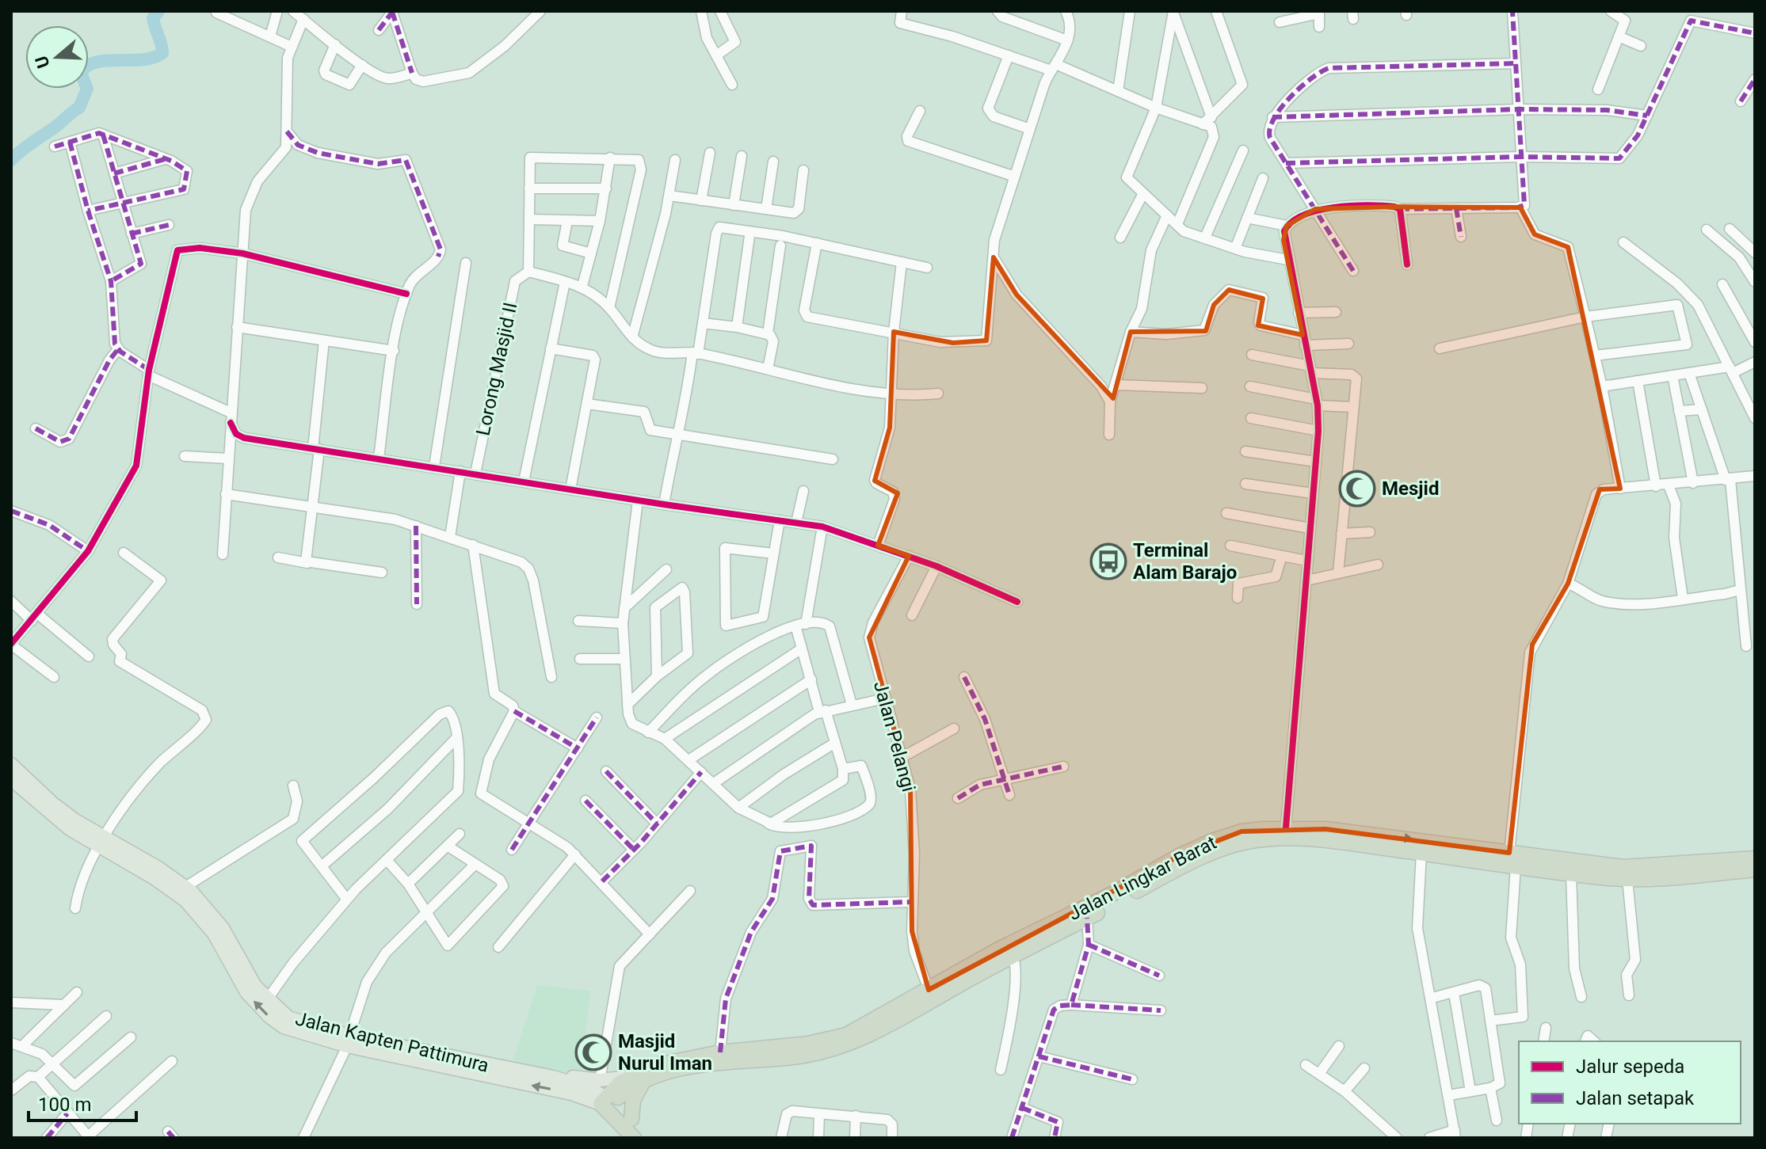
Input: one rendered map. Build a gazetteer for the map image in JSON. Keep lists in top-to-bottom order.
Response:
{
  "streets": {
    "highway": ["Jalan Lingkar Barat"],
    "main road": ["Jalan Kapten Pattimura"],
    "street": ["Lorong Masjid II", "Jalan Pelangi"]
  },
  "crossings": [
    ["Jalan Pelangi", "Jalan Lingkar Barat"],
    ["Jalan Lingkar Barat", "Jalan Kapten Pattimura"]
  ],
  "places": {
    "mosque": ["Mesjid", "Masjid Nurul Iman"],
    "bus stop": ["Terminal Alam Barajo"]
  },
  "legend": ["Jalur sepeda", "Jalan setapak"],
  "scale_bar": "100 m",
  "north": "left"
}
